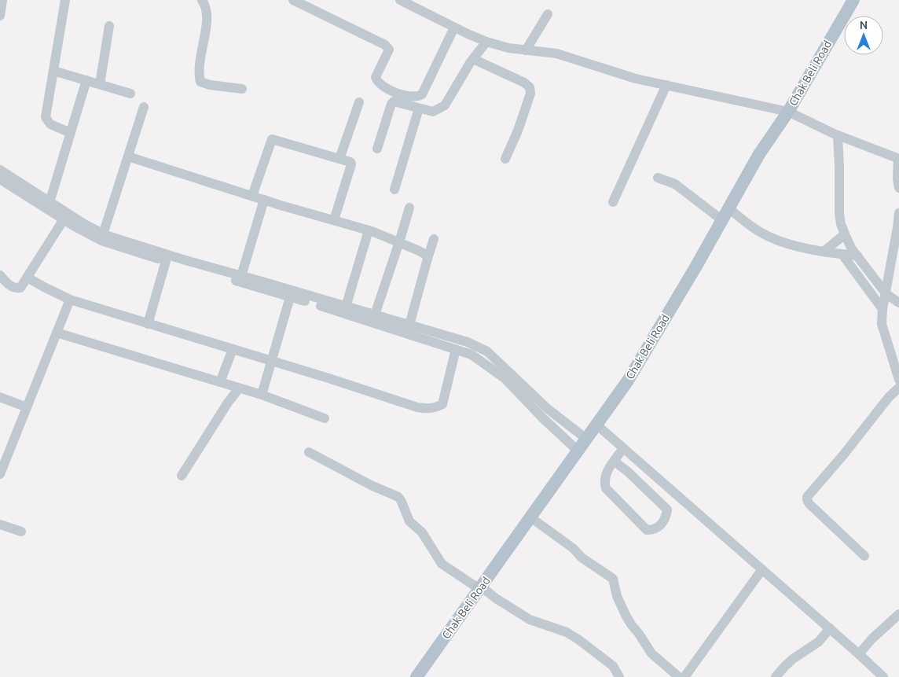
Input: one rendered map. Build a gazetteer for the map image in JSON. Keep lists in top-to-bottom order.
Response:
{
  "streets": {
    "main road": ["Chak Beli Road"]
  },
  "north": "top"
}
